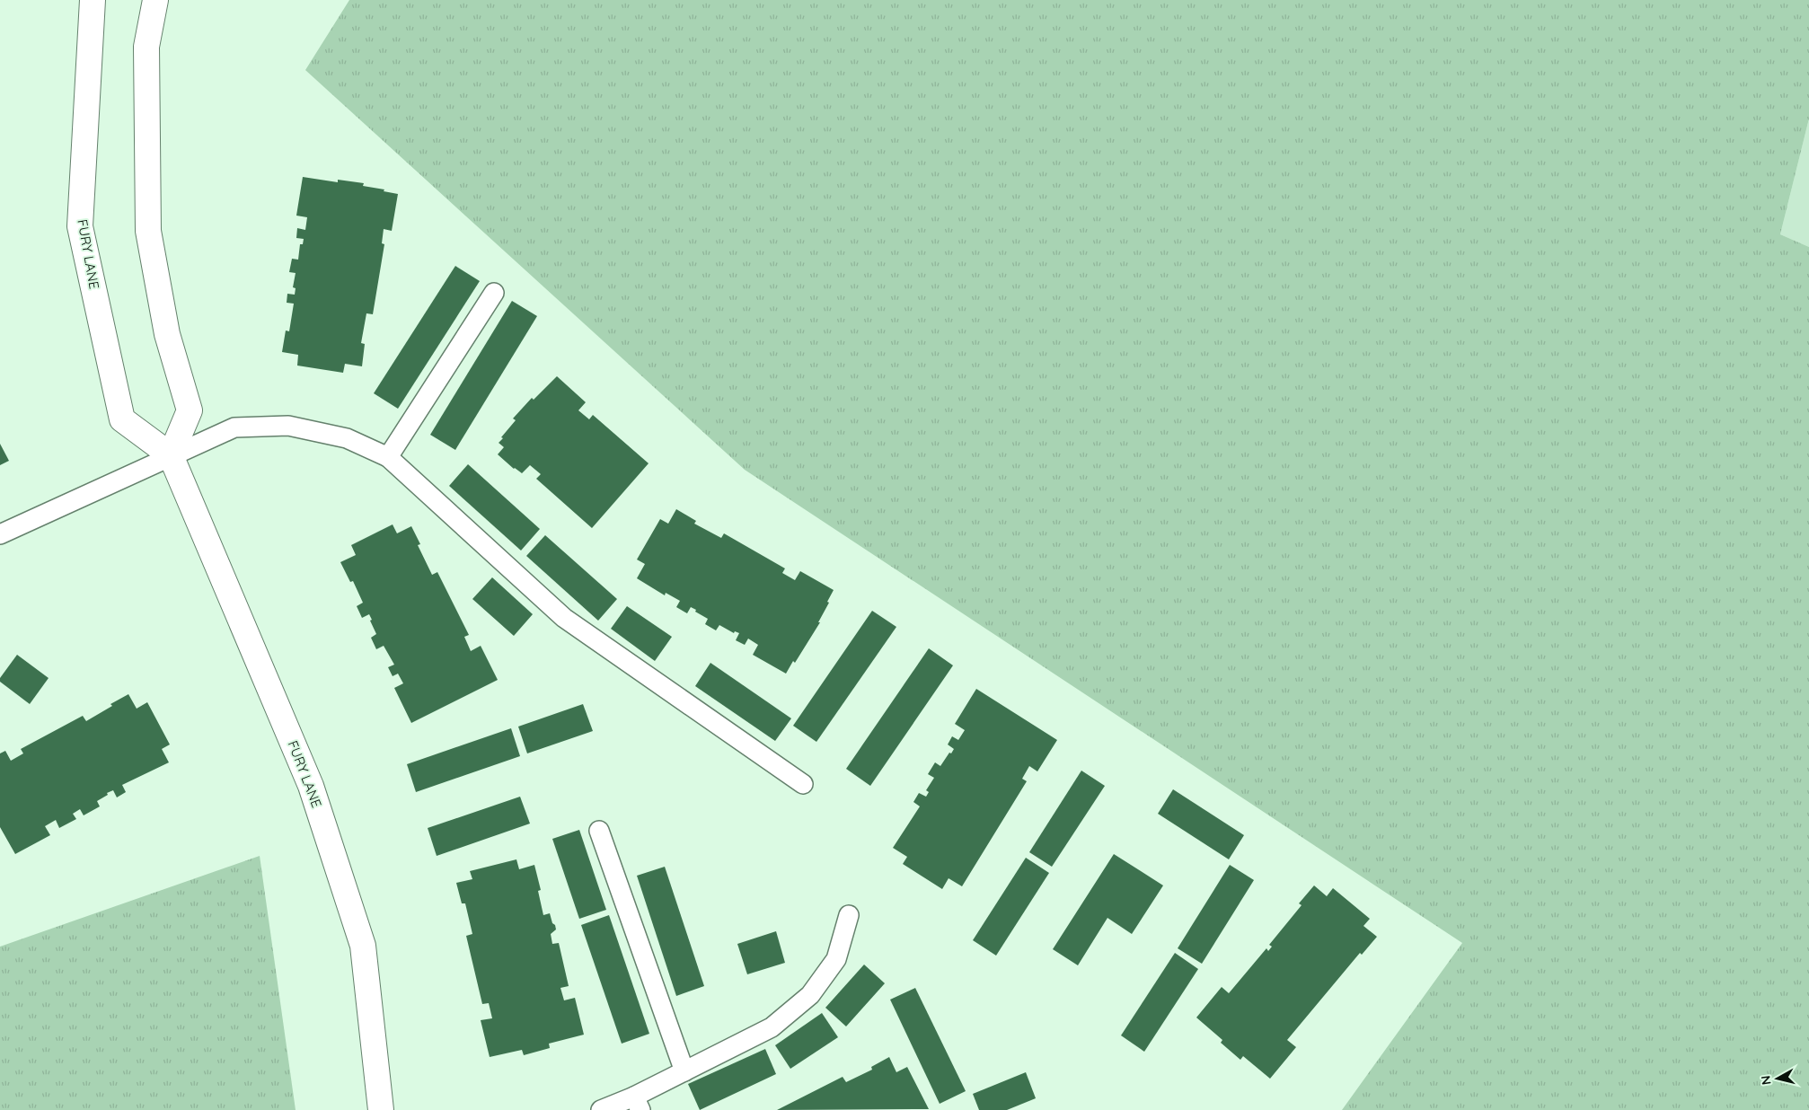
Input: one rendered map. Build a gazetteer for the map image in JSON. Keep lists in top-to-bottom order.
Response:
{
  "streets": {
    "main road": ["FURY LANE"]
  },
  "north": "left"
}
